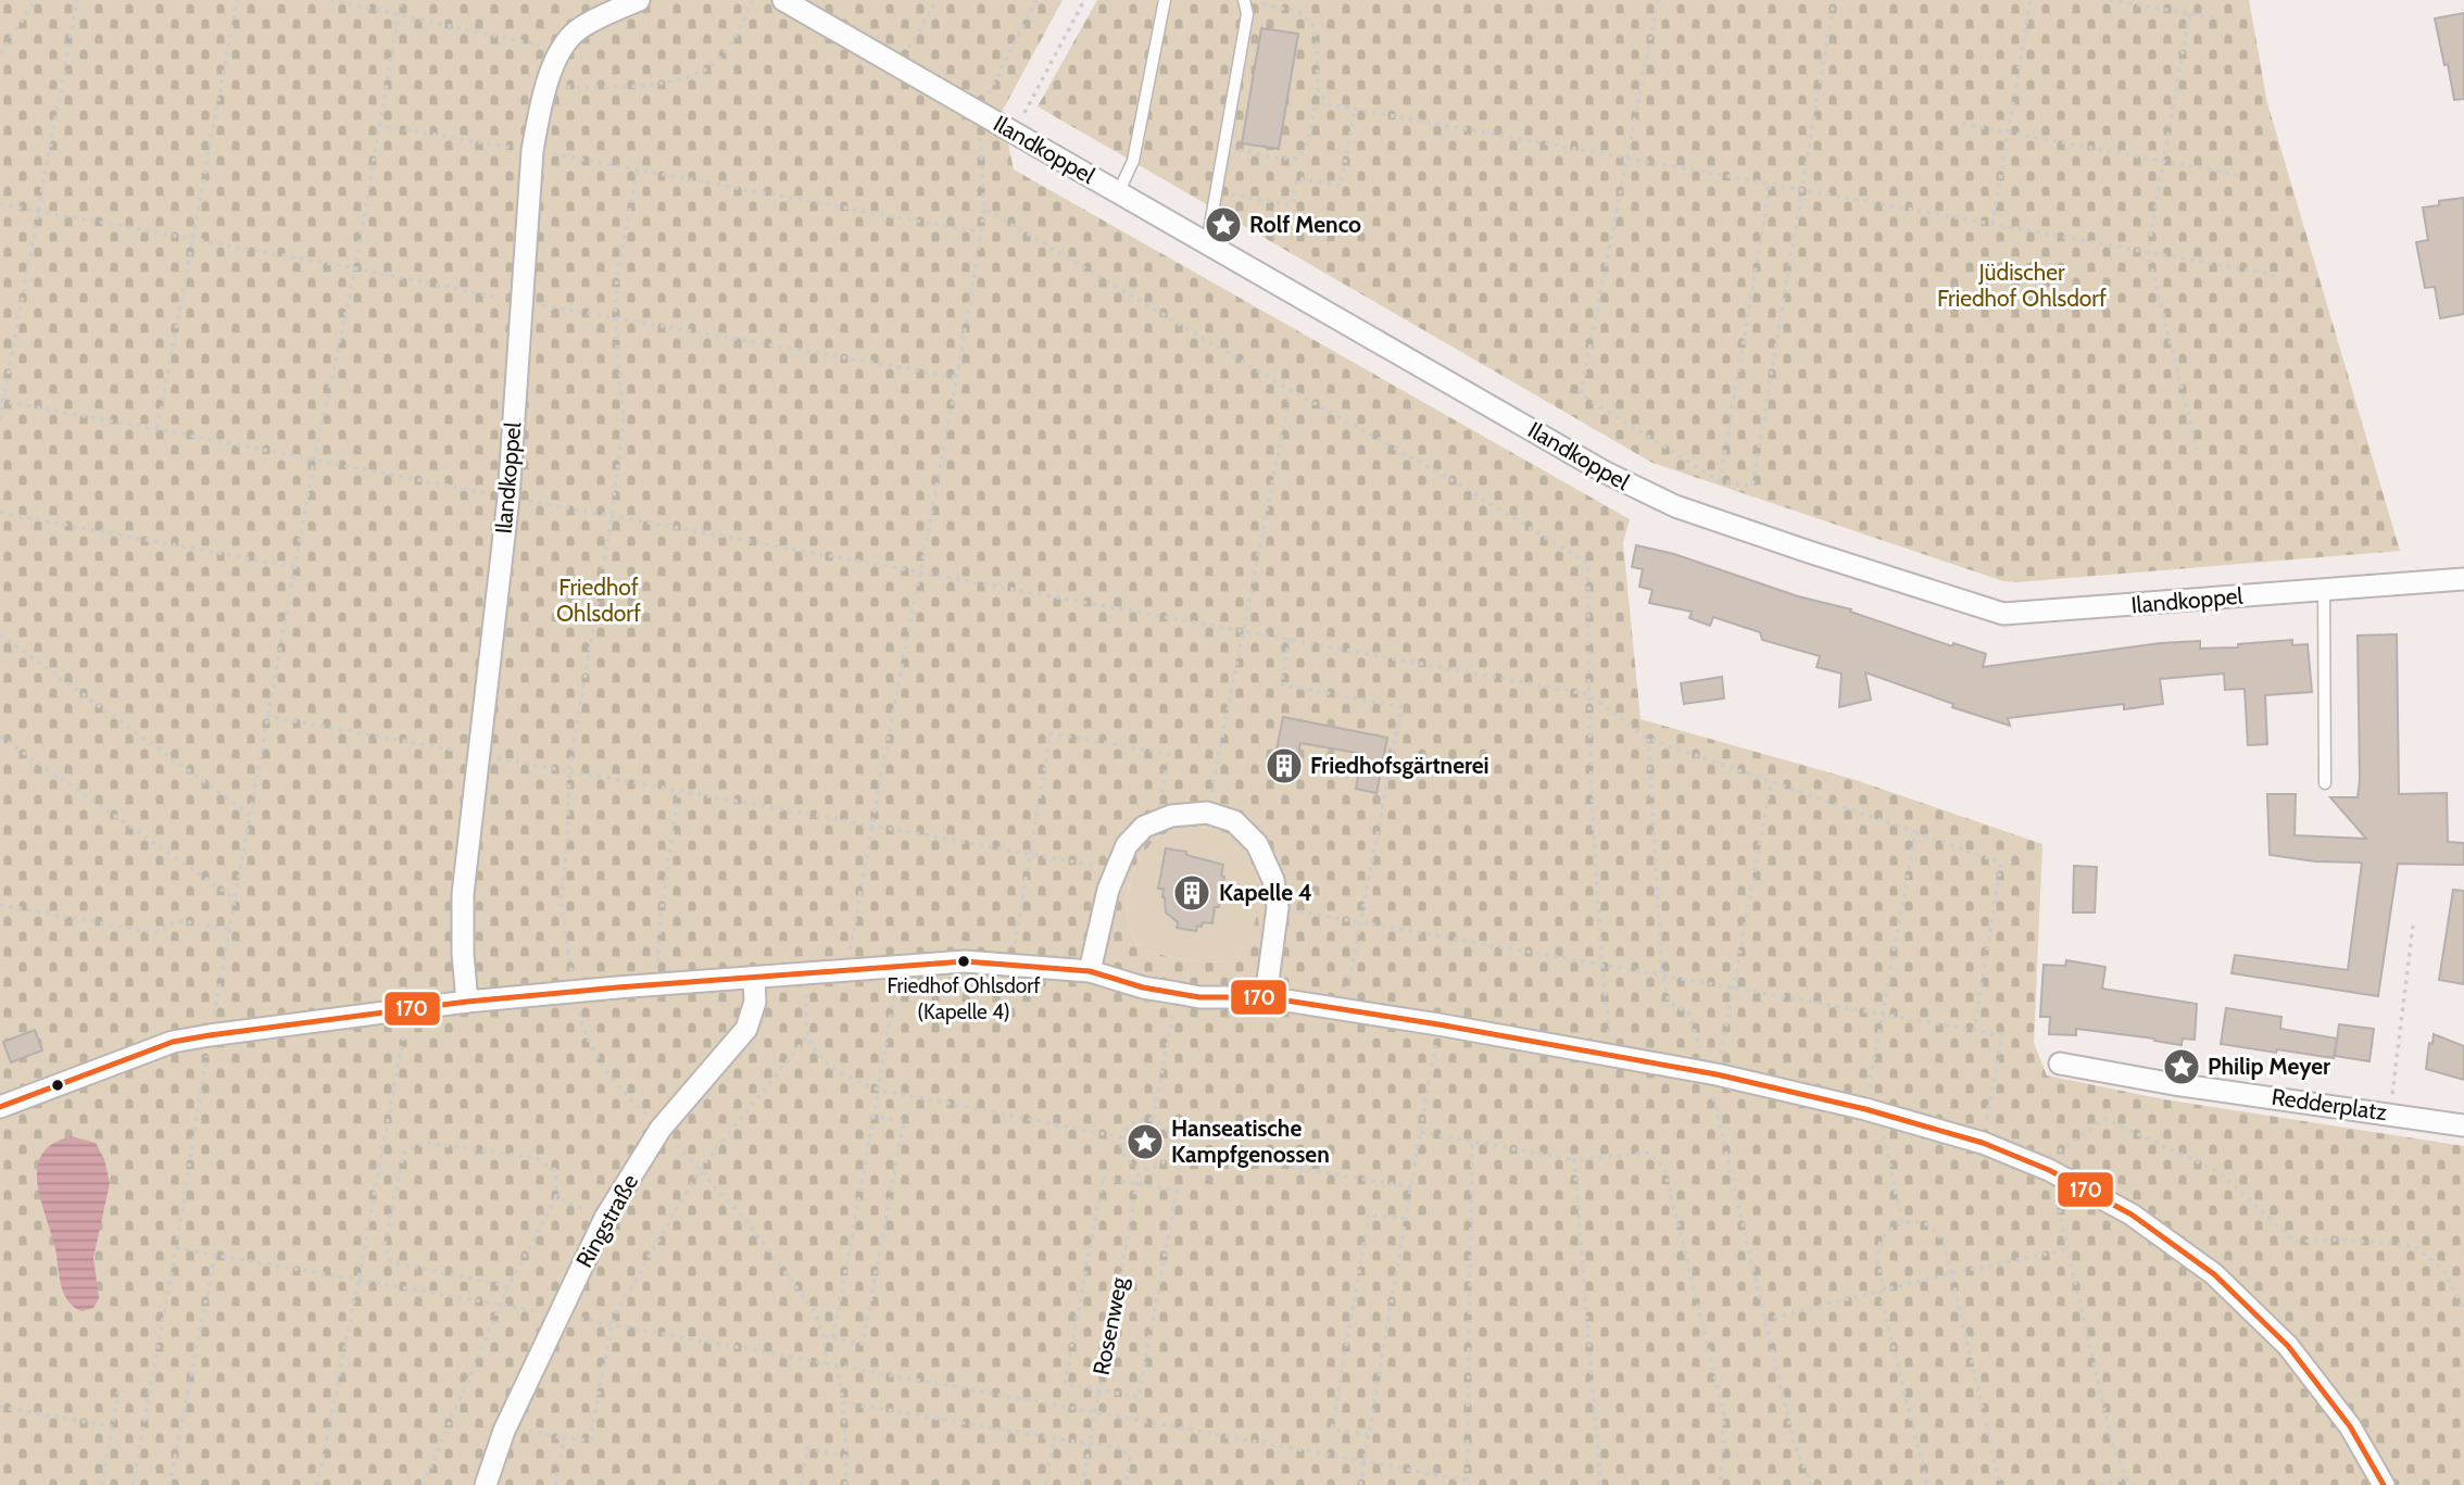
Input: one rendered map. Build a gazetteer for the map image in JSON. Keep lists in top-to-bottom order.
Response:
{
  "streets": {
    "street": ["Ilandkoppel", "Redderplatz", "Ringstraße"],
    "path": ["Rosenweg"]
  },
  "parks": ["Jüdischer Friedhof Ohlsdorf", "Friedhof Ohlsdorf"],
  "places": {
    "place": ["Rolf Menco", "Philip Meyer", "Hanseatische Kampfgenossen"],
    "building": ["Friedhofsgärtnerei", "Kapelle 4"],
    "other": ["Friedhof Ohlsdorf (Kapelle 4)"]
  },
  "lines": ["transit line 170"]
}
